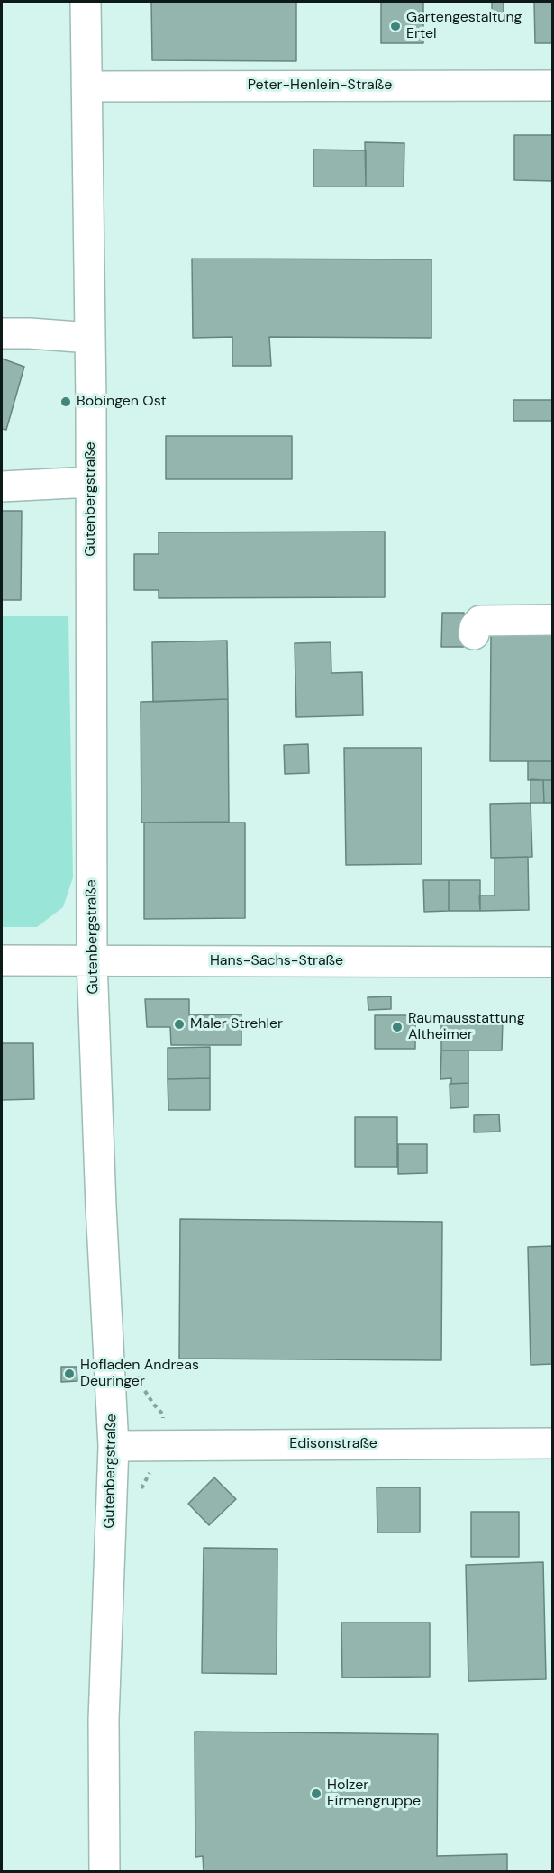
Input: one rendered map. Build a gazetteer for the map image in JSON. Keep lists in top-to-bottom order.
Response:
{
  "streets": {
    "street": [
      "Peter-Henlein-Straße",
      "Gutenbergstraße",
      "Hans-Sachs-Straße",
      "Edisonstraße"
    ]
  },
  "crossings": [
    ["Peter-Henlein-Straße", "Gutenbergstraße"],
    ["Gutenbergstraße", "Hans-Sachs-Straße"],
    ["Gutenbergstraße", "Edisonstraße"]
  ],
  "places": [
    "Gartengestaltung Ertel",
    "Bobingen Ost",
    "Maler Strehler",
    "Raumausstattung Altheimer",
    "Hofladen Andreas Deuringer",
    "Holzer Firmengruppe"
  ]
}
